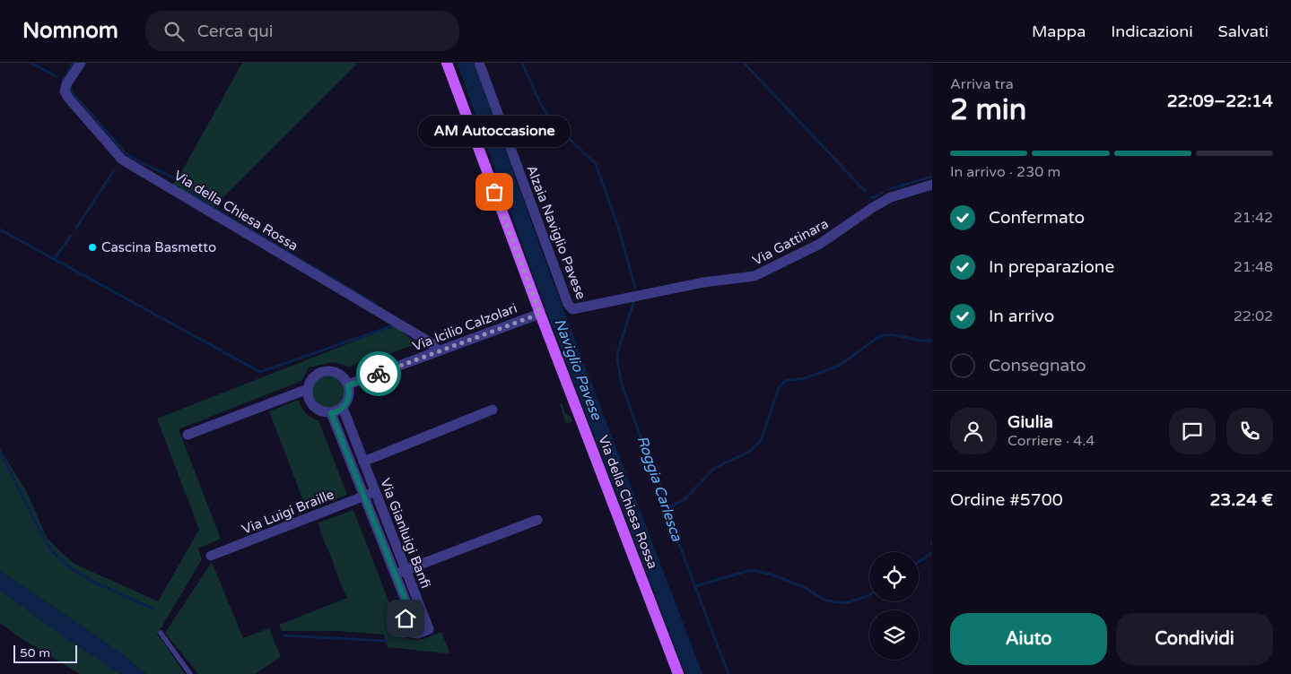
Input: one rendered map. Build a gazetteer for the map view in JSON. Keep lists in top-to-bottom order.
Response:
{
  "streets": {
    "main road": ["Via della Chiesa Rossa"],
    "street": [
      "Alzaia Naviglio Pavese",
      "Via Gattinara",
      "Via Icilio Calzolari",
      "Via Luigi Braille",
      "Via Gianluigi Banfi"
    ]
  },
  "crossings": [
    ["Via della Chiesa Rossa", "Via Icilio Calzolari"],
    ["Alzaia Naviglio Pavese", "Via Gattinara"],
    ["Via Icilio Calzolari", "Via Gianluigi Banfi"],
    ["Via Luigi Braille", "Via Gianluigi Banfi"]
  ],
  "water": ["Naviglio Pavese", "Roggia Carlesca"],
  "places": ["AM Autoccasione", "Cascina Basmetto"],
  "scale_bar": "50 m",
  "page": {
    "header": "Nomnom",
    "search": "Cerca qui",
    "nav": ["Mappa", "Indicazioni", "Salvati"],
    "heading": ["2 min", "Arriva tra", "22:09–22:14"],
    "panel": [
      "Giulia",
      "Corriere · 4.4",
      "Ordine #5700",
      "23.24 €"
    ],
    "bubble": "AM Autoccasione",
    "bar": "In arrivo · 230 m",
    "list": [
      ["Confermato", "21:42"],
      ["In preparazione", "21:48"],
      ["In arrivo", "22:02"],
      "Consegnato"
    ],
    "buttons": ["Aiuto", "Condividi"],
    "scale": "50 m"
  }
}
